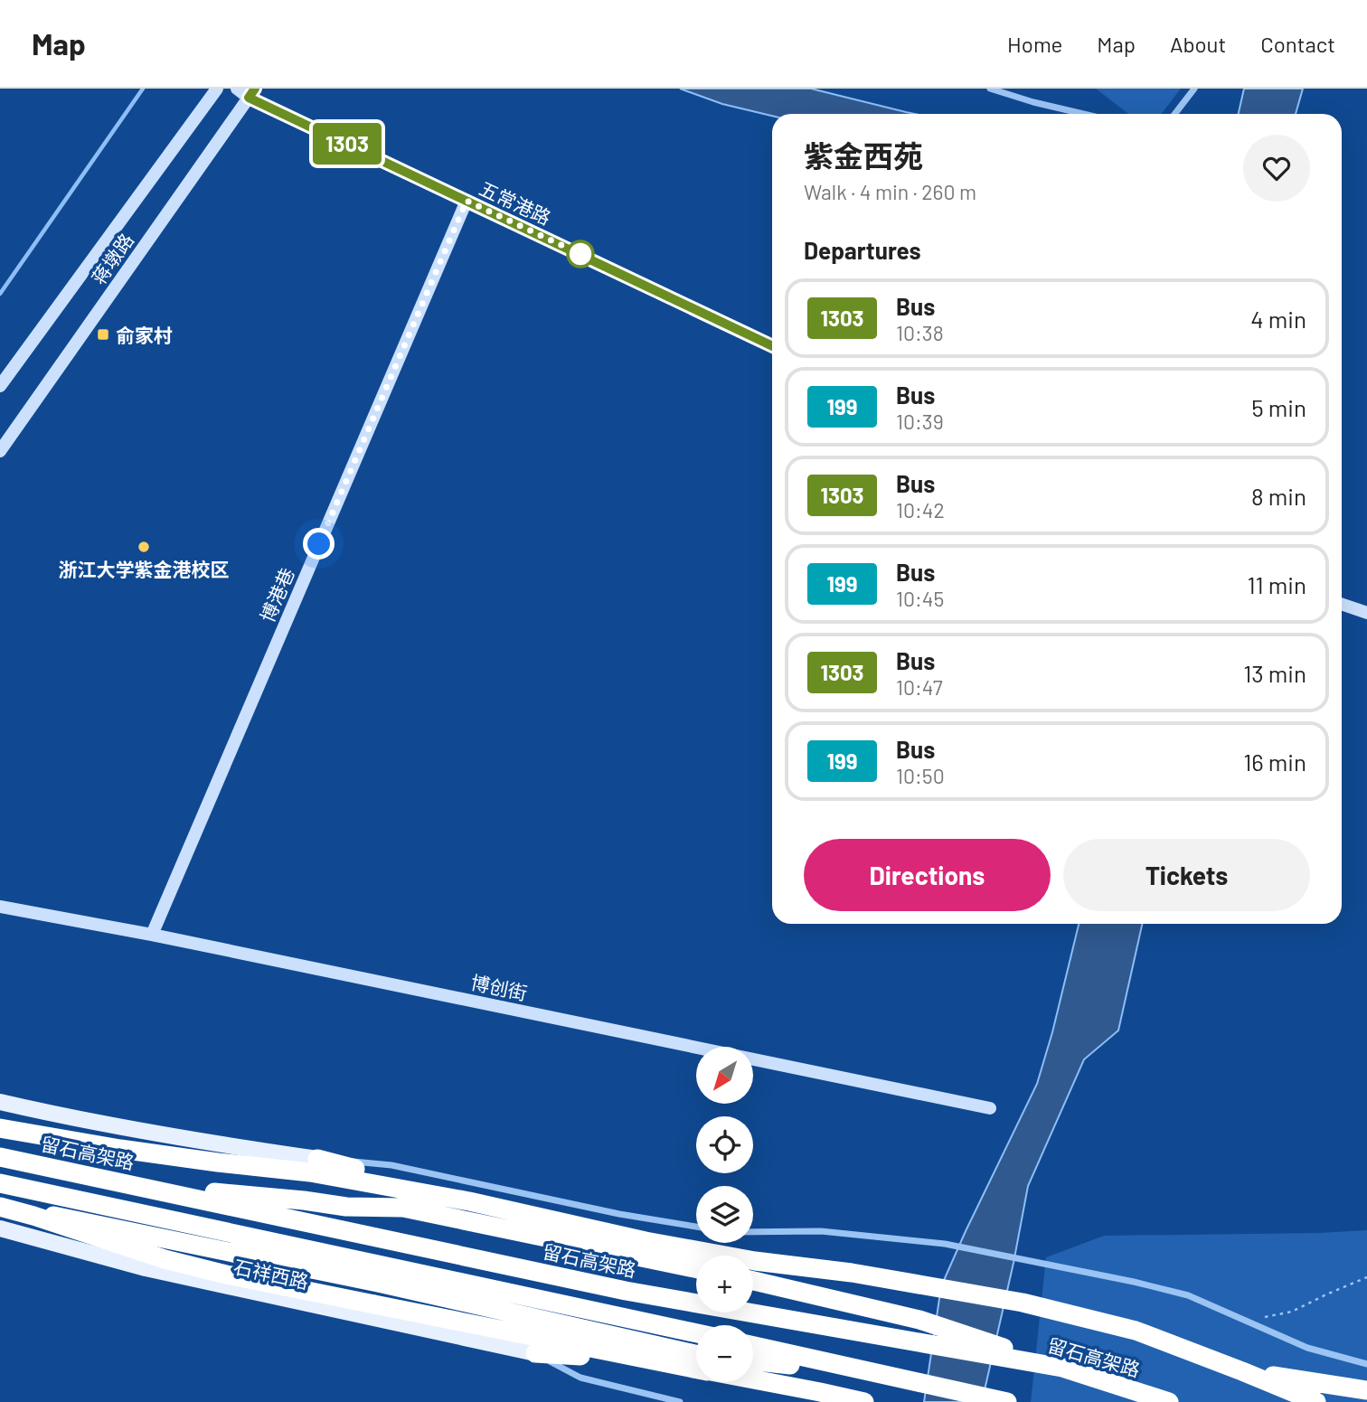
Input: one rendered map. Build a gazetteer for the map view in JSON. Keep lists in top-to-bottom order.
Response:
{
  "streets": {
    "highway": ["留石高架路"],
    "main road": ["石祥西路"],
    "street": [
      "五常港路",
      "蒋墩路",
      "博港巷",
      "博创街"
    ]
  },
  "crossings": [
    ["五常港路", "蒋墩路"],
    ["五常港路", "博港巷"],
    ["博港巷", "博创街"]
  ],
  "places": {
    "transit": ["俞家村"],
    "other": ["浙江大学紫金港校区"]
  },
  "lines": ["bus line 1303"],
  "north": "bottom left",
  "page": {
    "header": "Map",
    "nav": [
      "Home",
      "Map",
      "About",
      "Contact"
    ],
    "on_map": "1303",
    "heading": [
      ["紫金西苑", "Walk · 4 min · 260 m"],
      "Departures"
    ],
    "list": [
      {
        "mark": "1303",
        "name": "Bus",
        "note": "10:38",
        "value": "4 min"
      },
      {
        "mark": "199",
        "name": "Bus",
        "note": "10:39",
        "value": "5 min"
      },
      {
        "mark": "1303",
        "name": "Bus",
        "note": "10:42",
        "value": "8 min"
      },
      {
        "mark": "199",
        "name": "Bus",
        "note": "10:45",
        "value": "11 min"
      },
      {
        "mark": "1303",
        "name": "Bus",
        "note": "10:47",
        "value": "13 min"
      },
      {
        "mark": "199",
        "name": "Bus",
        "note": "10:50",
        "value": "16 min"
      }
    ],
    "buttons": ["Directions", "Tickets"],
    "map_buttons": ["+", "−"]
  }
}
